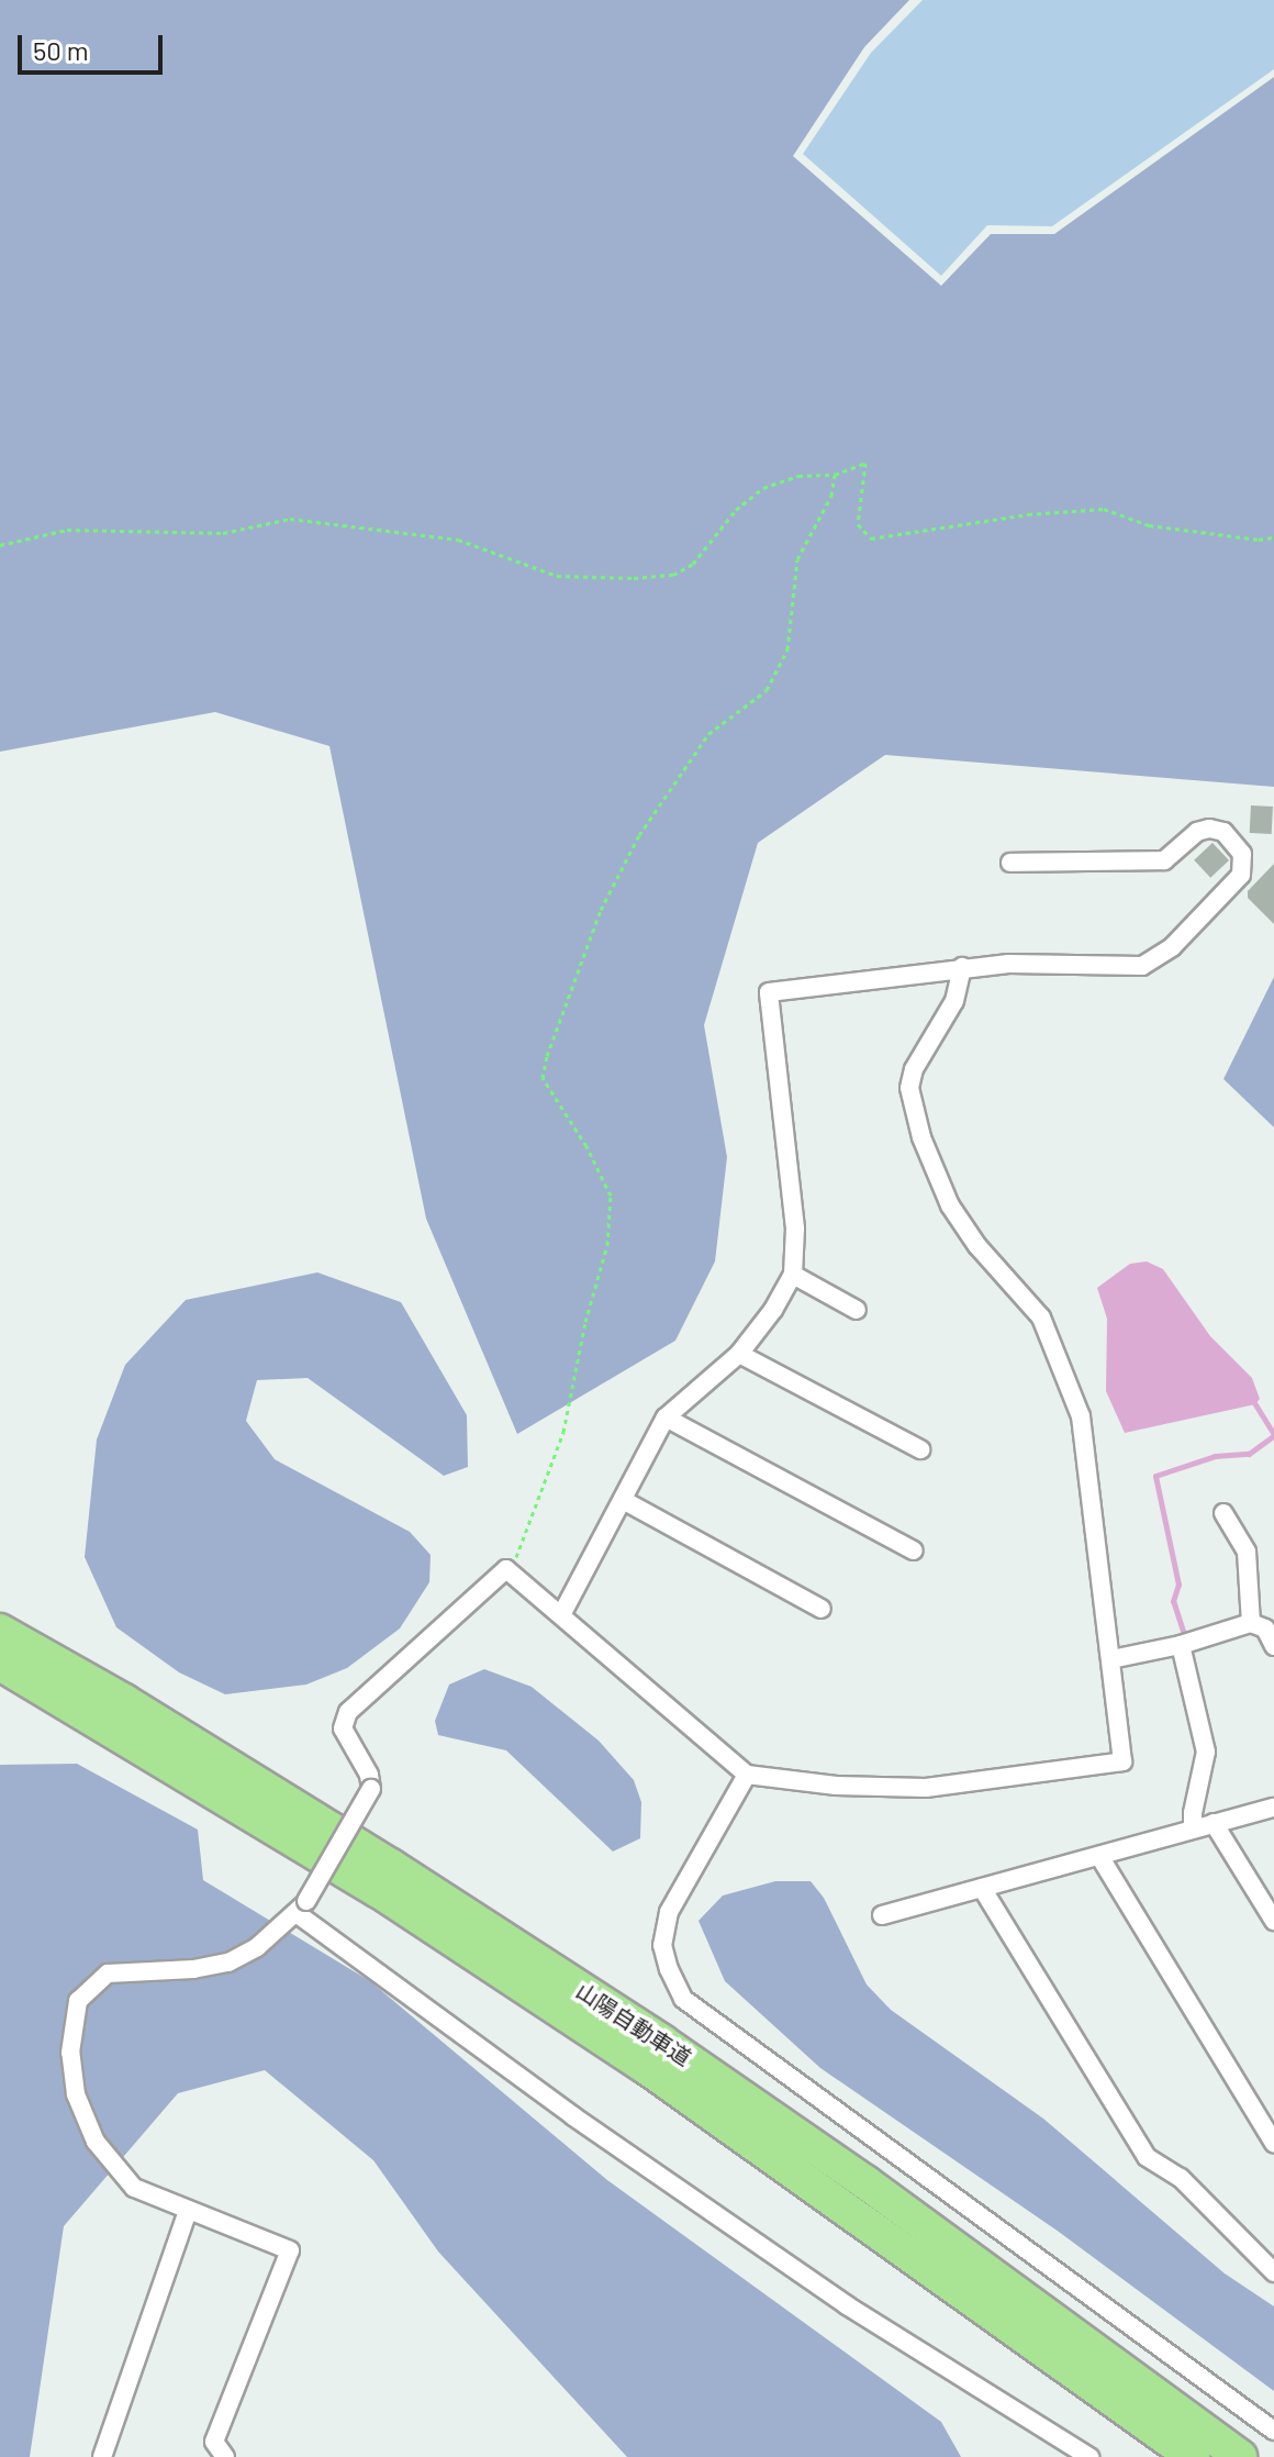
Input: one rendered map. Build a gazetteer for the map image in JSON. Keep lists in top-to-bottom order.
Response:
{
  "streets": {
    "highway": ["山陽自動車道"]
  },
  "scale_bar": "50 m"
}
